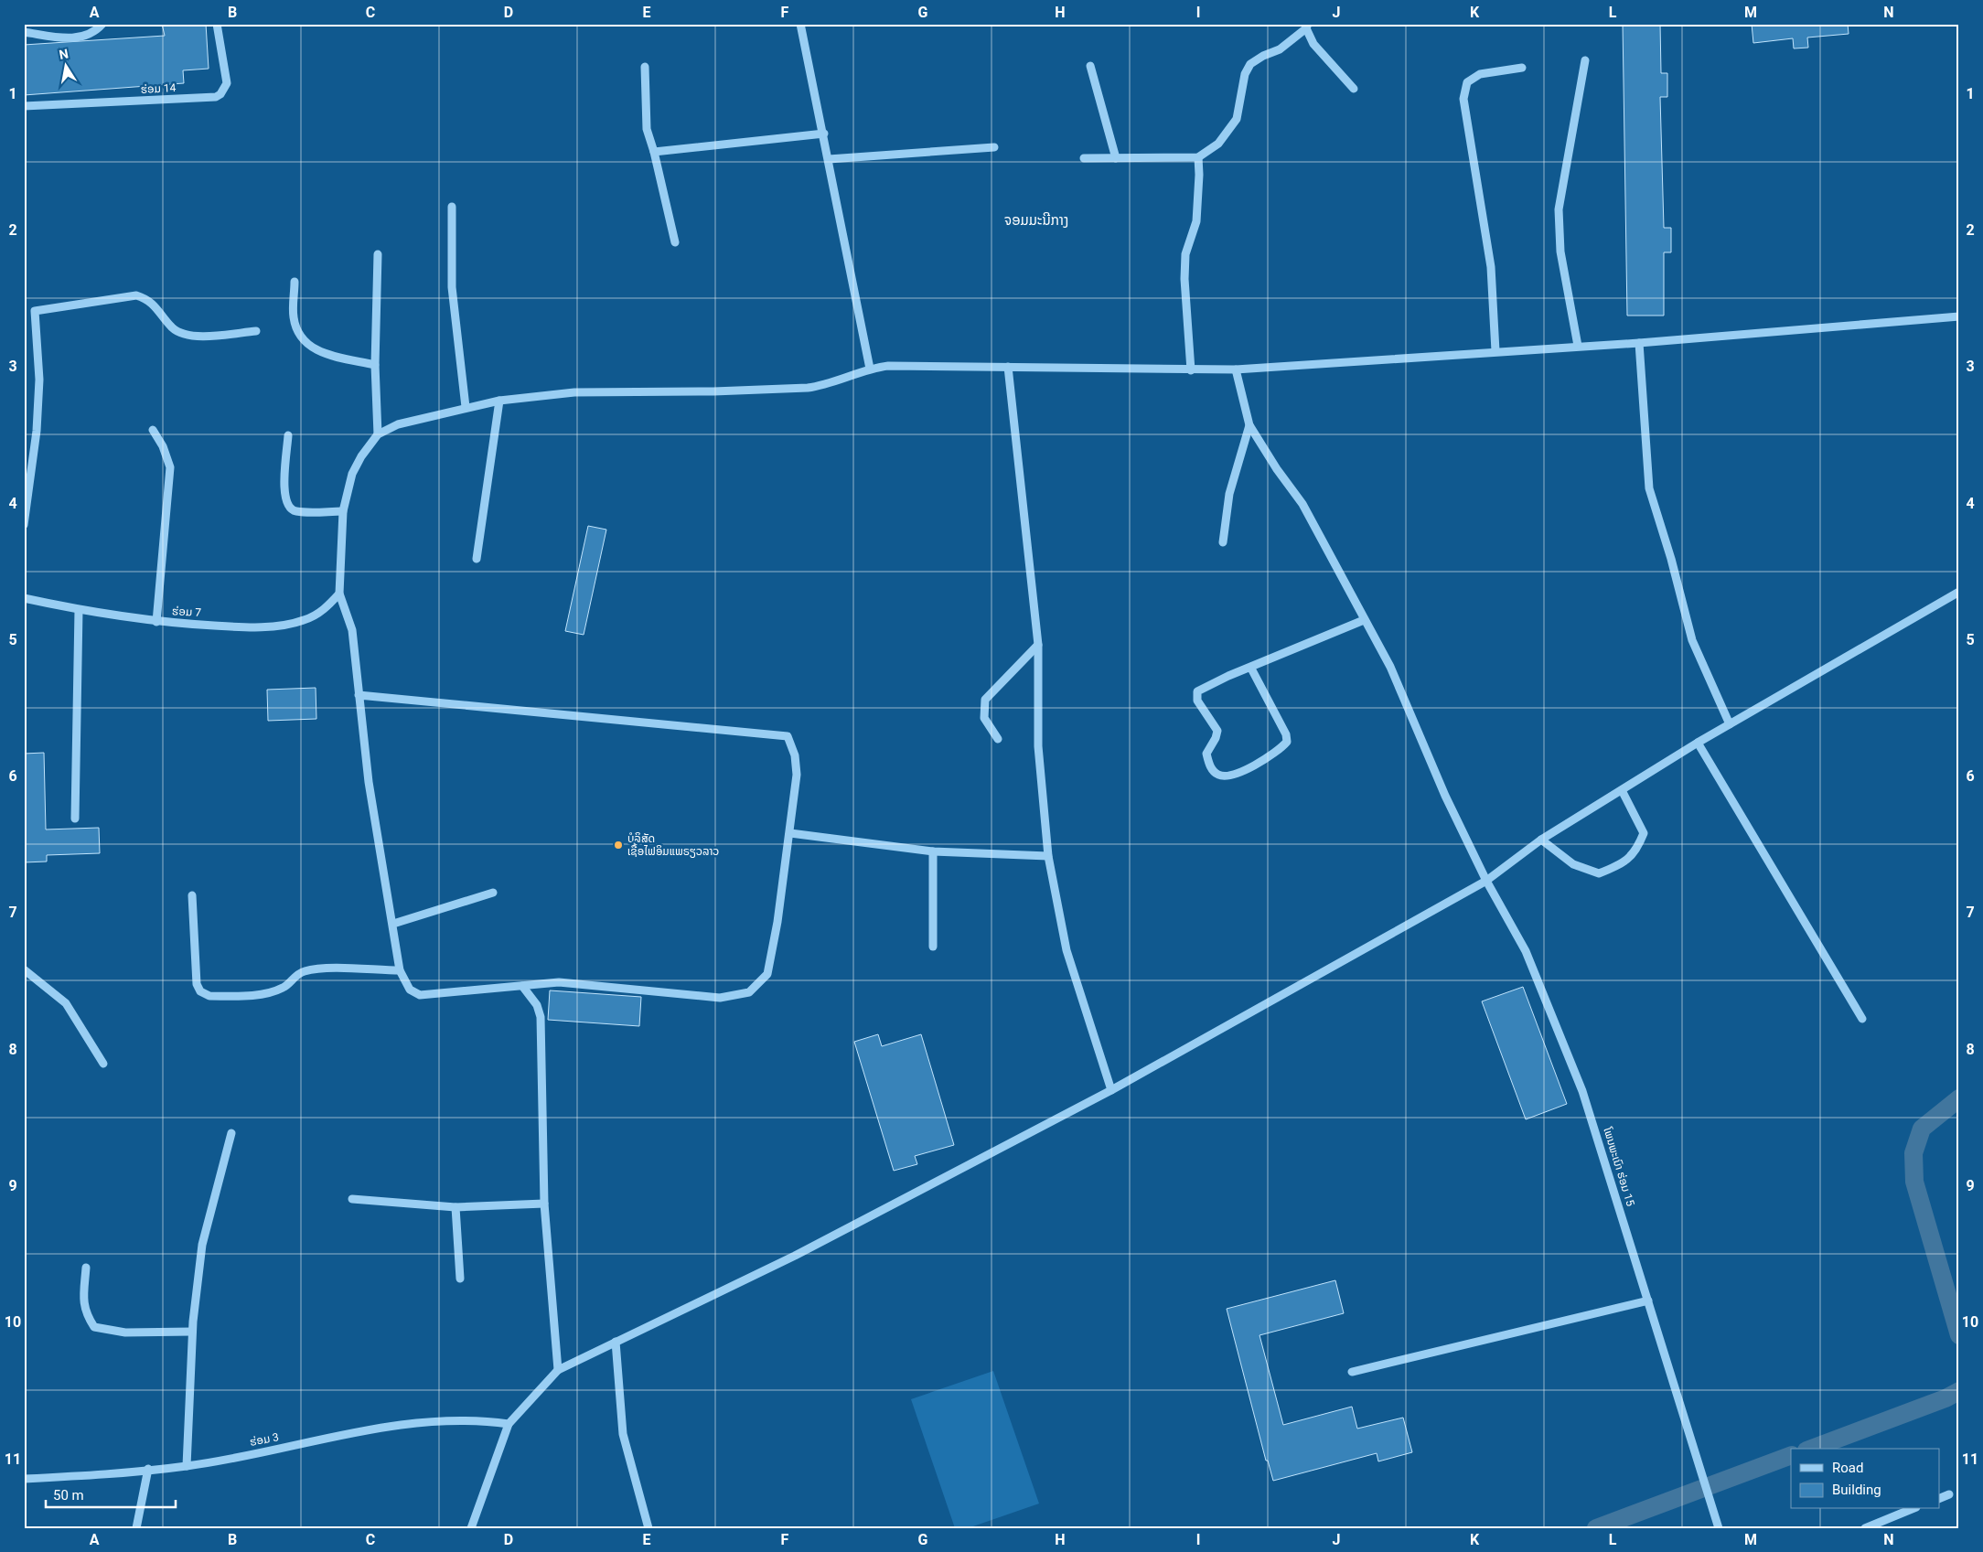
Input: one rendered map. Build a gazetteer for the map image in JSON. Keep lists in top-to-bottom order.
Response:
{
  "streets": {
    "street": [
      "ຮ່ອມ 14",
      "ຮ່ອມ 7",
      "ໂພນພະເນົາ ຮ່ອມ 15",
      "ຮ່ອມ 3"
    ]
  },
  "districts": ["ຈອມມະນີກາງ"],
  "places": ["ບໍລິສັດ ເຊື້ອໄຟອິມແພຣຽວລາວ"],
  "legend": ["Road", "Building"],
  "scale_bar": "50 m",
  "north": "top",
  "grid": {
    "columns": [
      "A",
      "B",
      "C",
      "D",
      "E",
      "F",
      "G",
      "H",
      "I",
      "J",
      "K",
      "L",
      "M",
      "N"
    ],
    "rows": [
      "1",
      "2",
      "3",
      "4",
      "5",
      "6",
      "7",
      "8",
      "9",
      "10",
      "11"
    ]
  }
}
